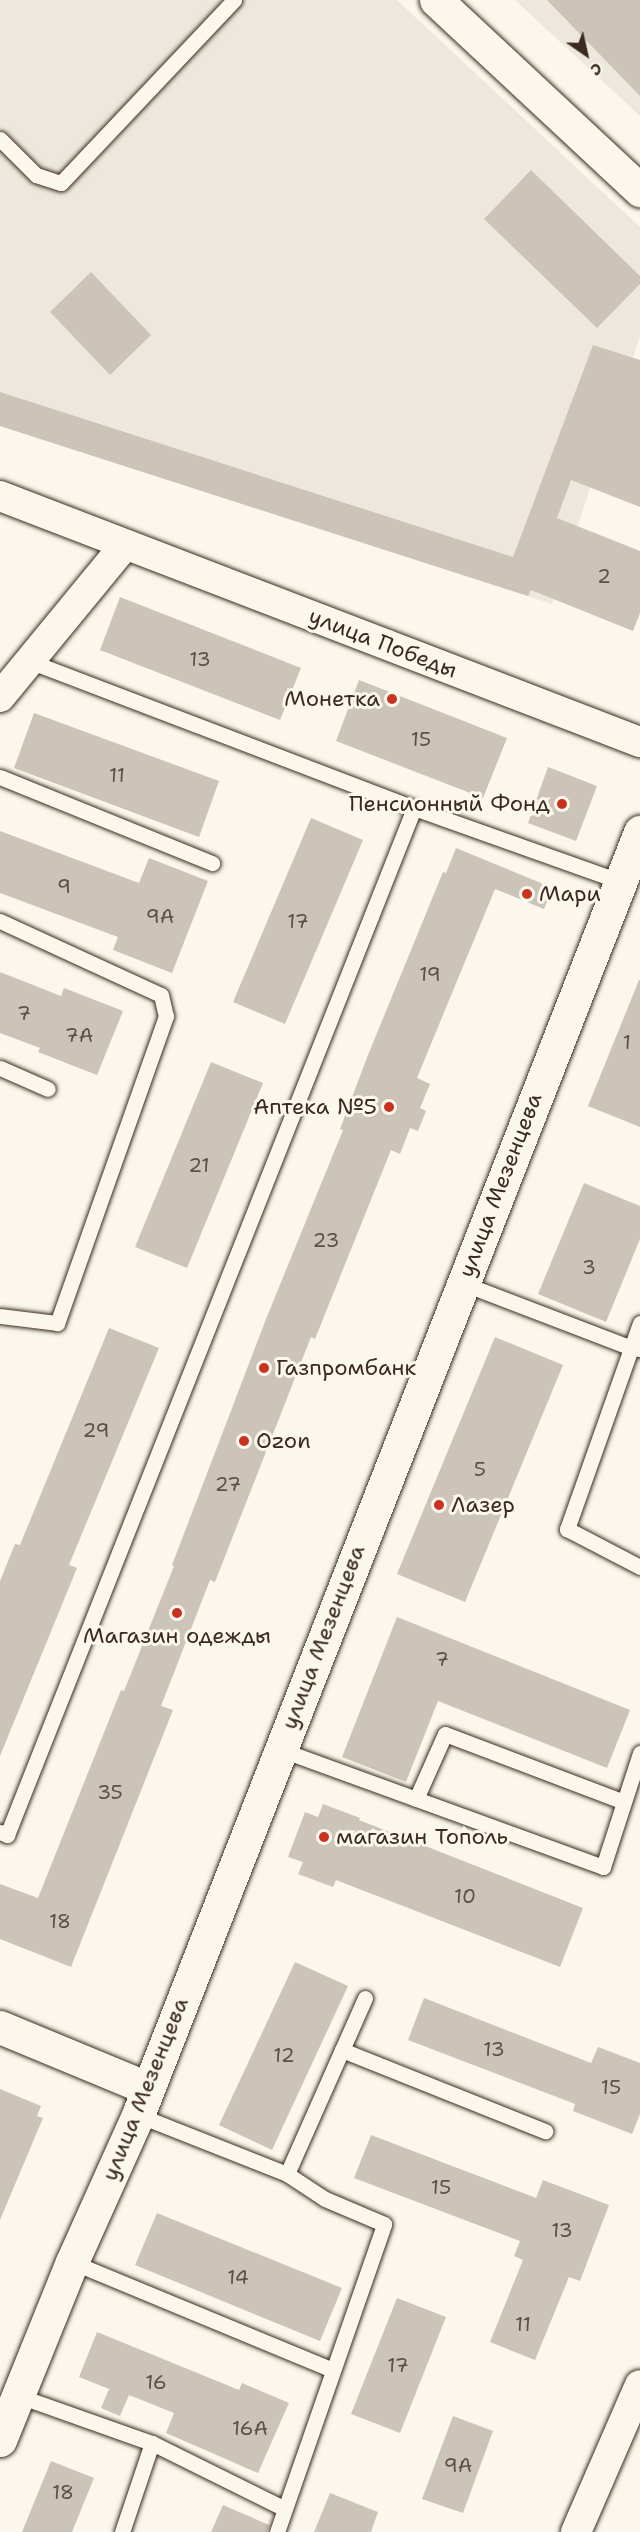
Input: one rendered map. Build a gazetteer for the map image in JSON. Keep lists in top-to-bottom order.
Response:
{
  "streets": {
    "main road": ["улица Мезенцева"],
    "street": ["улица Победы"]
  },
  "places": [
    "Монетка",
    "Пенсионный Фонд",
    "Мари",
    "Аптека №5",
    "Газпромбанк",
    "Ozon",
    "Лазер",
    "Магазин одежды",
    "магазин Тополь"
  ],
  "house_numbers": [
    "2",
    "13",
    "15",
    "11",
    "9",
    "9А",
    "17",
    "19",
    "7",
    "7А",
    "1",
    "21",
    "23",
    "3",
    "29",
    "5",
    "27",
    "7",
    "35",
    "10",
    "18",
    "13",
    "12",
    "15",
    "15",
    "13",
    "14",
    "11",
    "17",
    "16",
    "16А",
    "9А",
    "18"
  ],
  "north": "bottom right"
}
